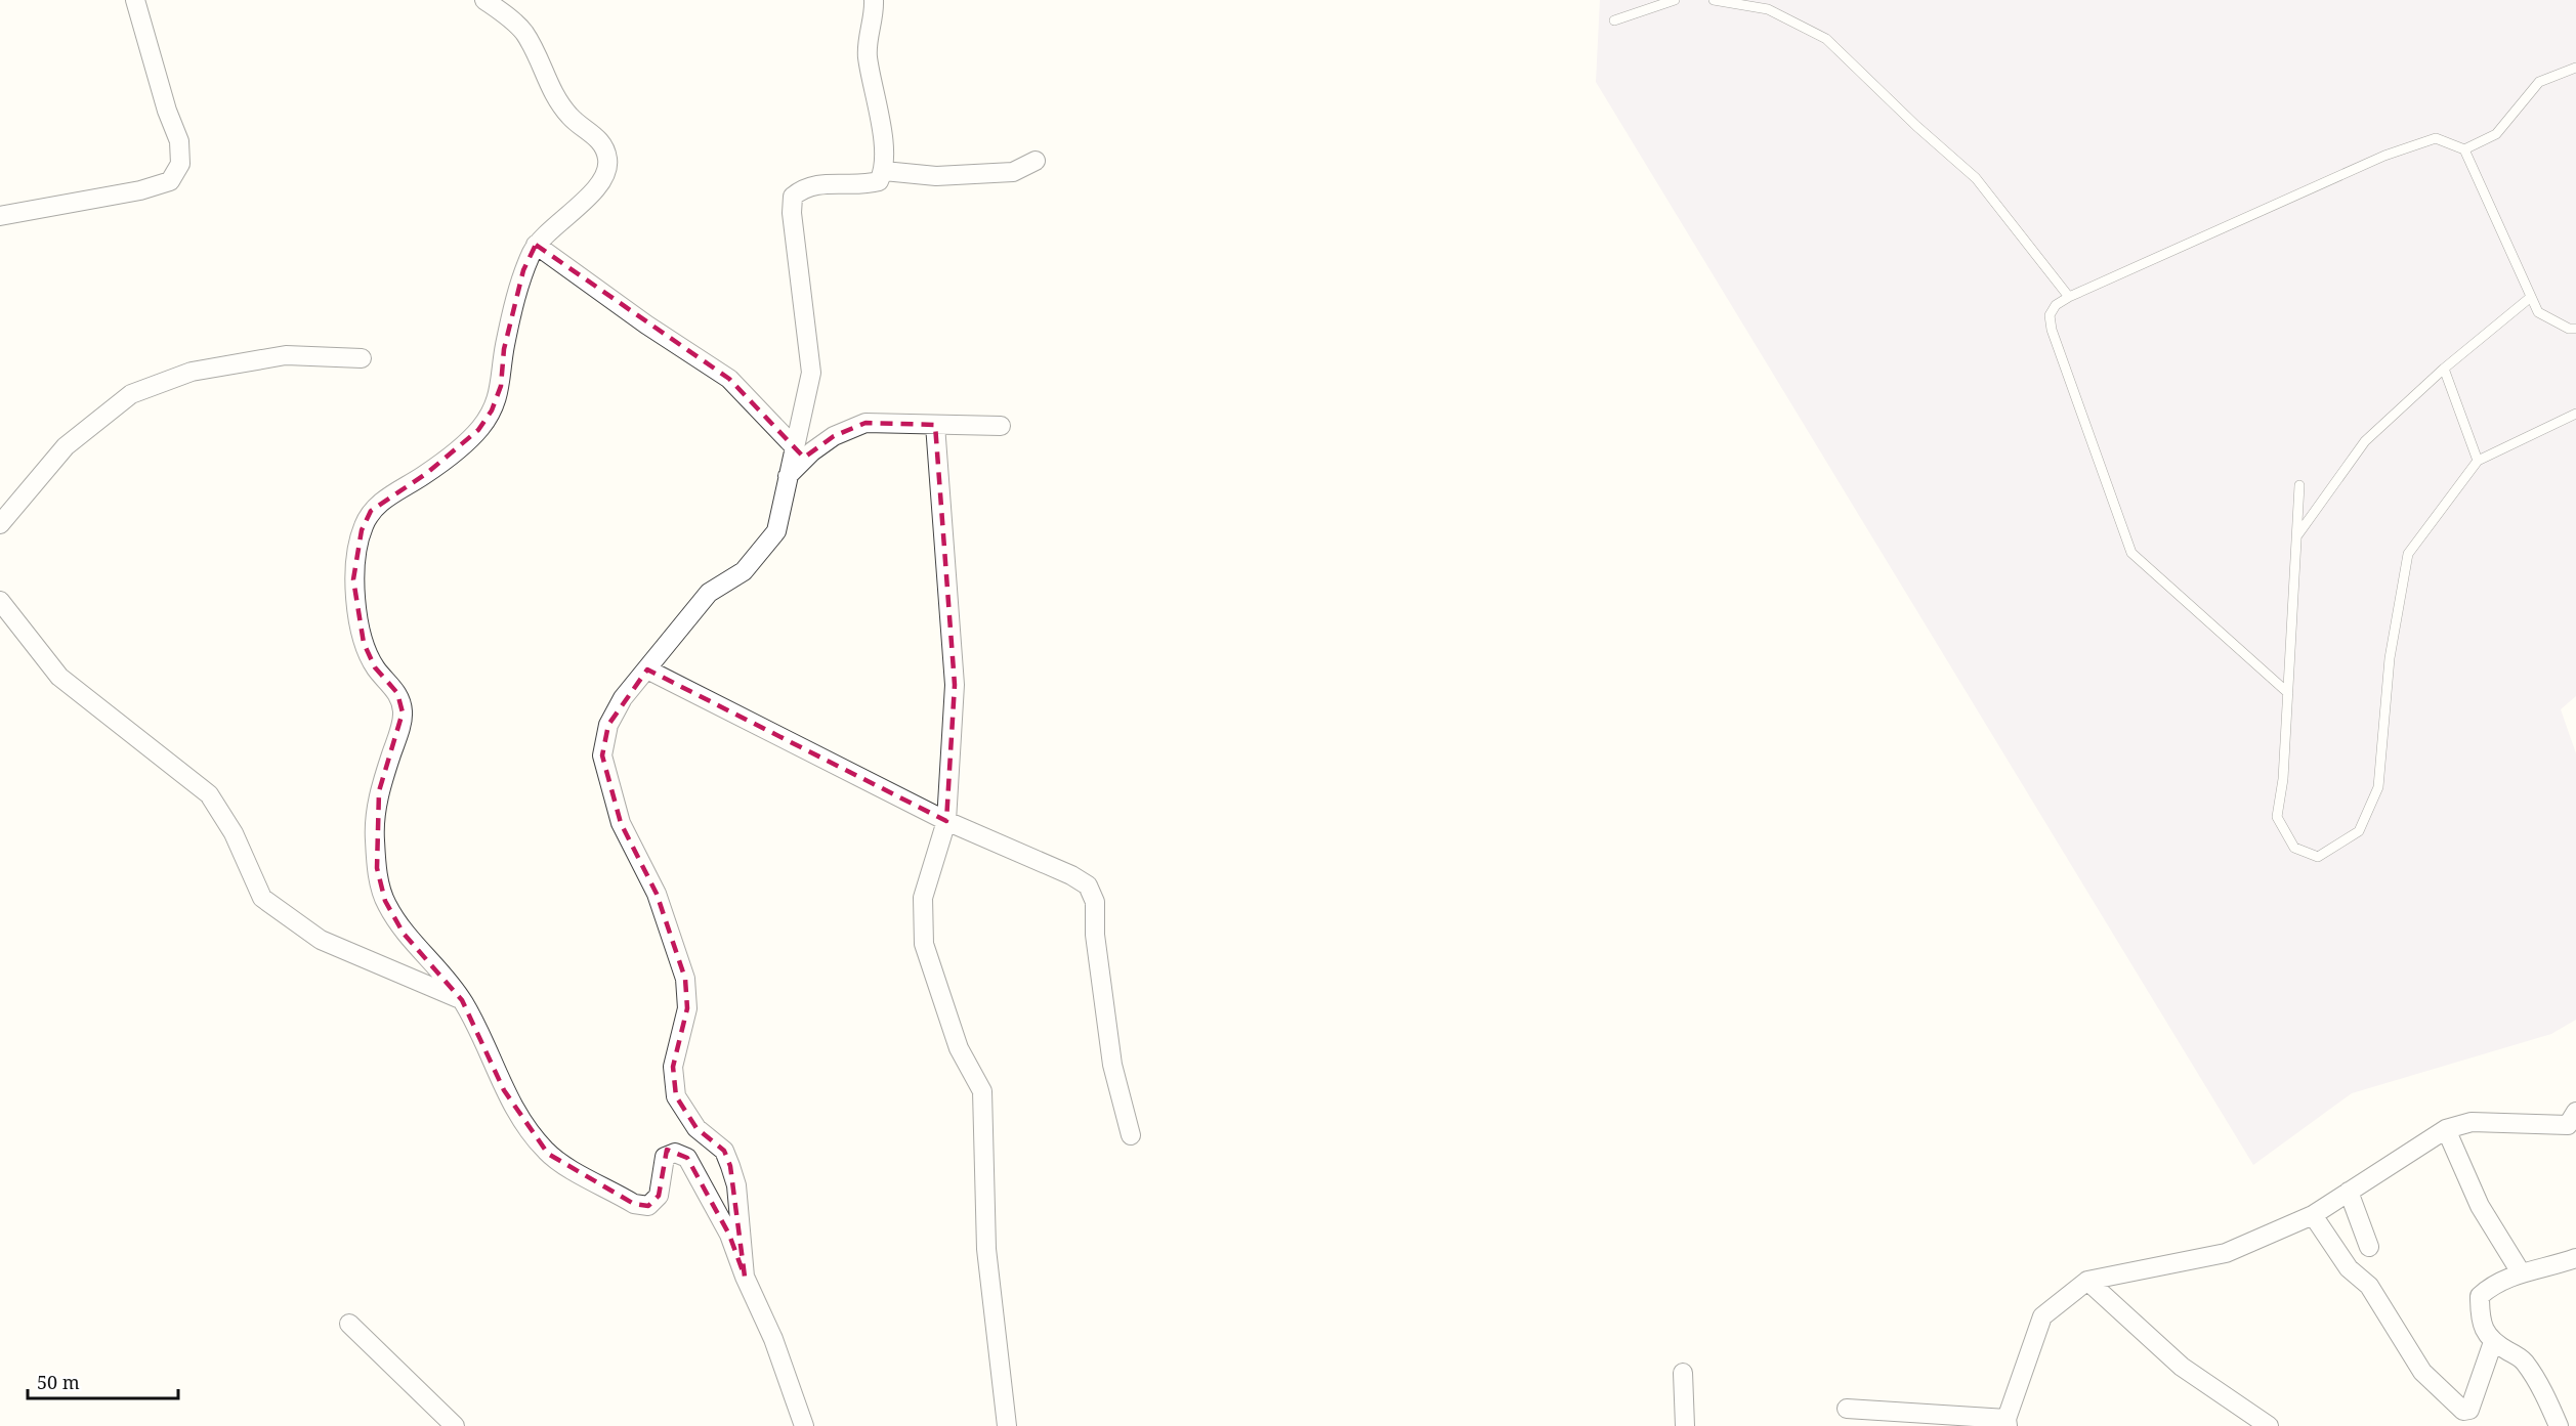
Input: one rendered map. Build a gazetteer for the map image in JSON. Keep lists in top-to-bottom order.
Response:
{
  "scale_bar": "50 m"
}
